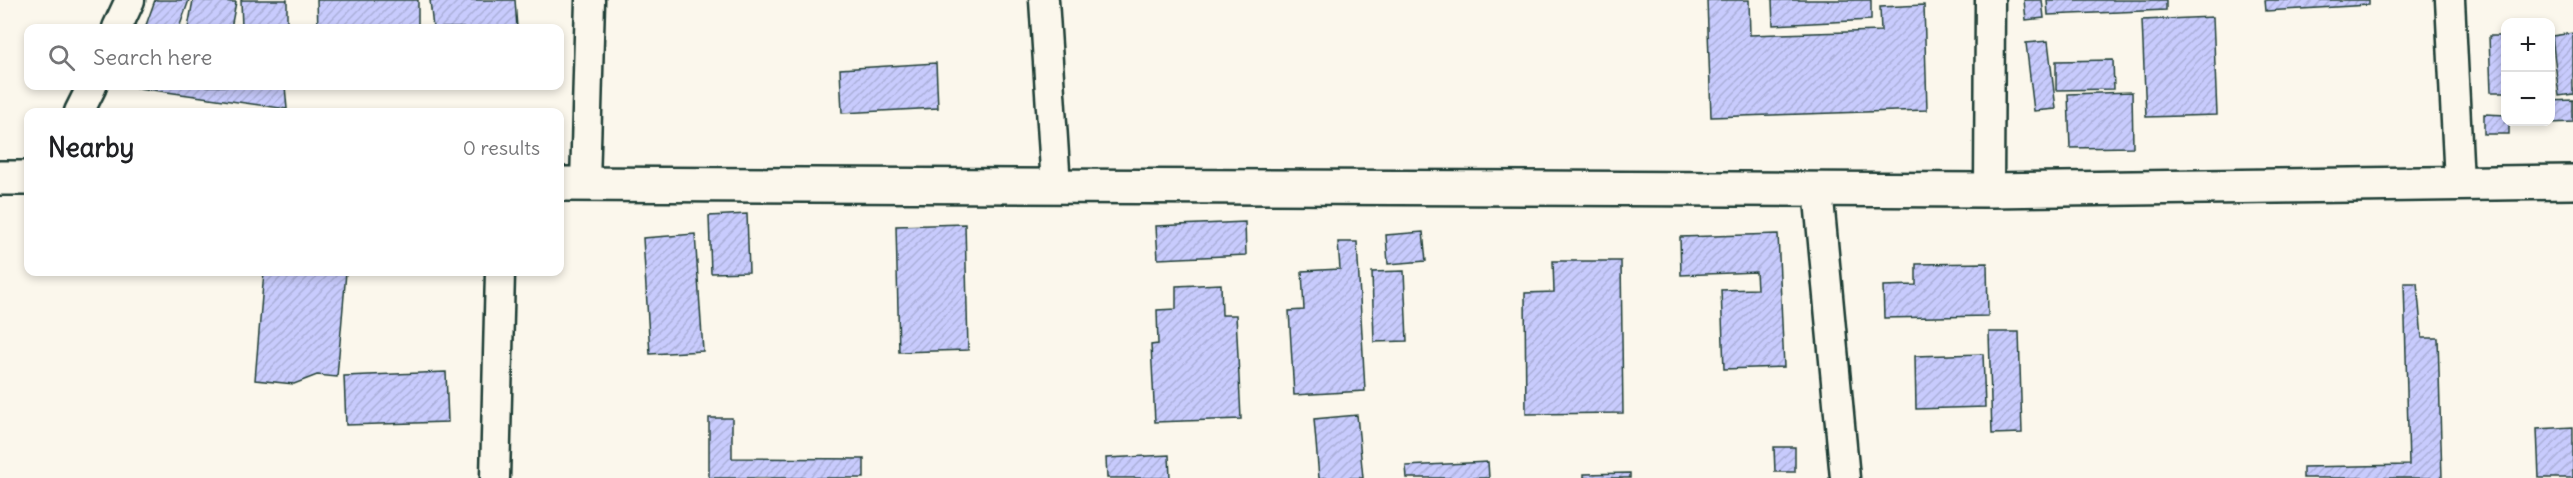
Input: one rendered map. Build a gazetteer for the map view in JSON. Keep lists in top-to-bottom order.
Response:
{
  "page": {
    "map_buttons": ["+", "−"],
    "search": "Search here",
    "heading": ["Nearby", "0 results"]
  }
}
